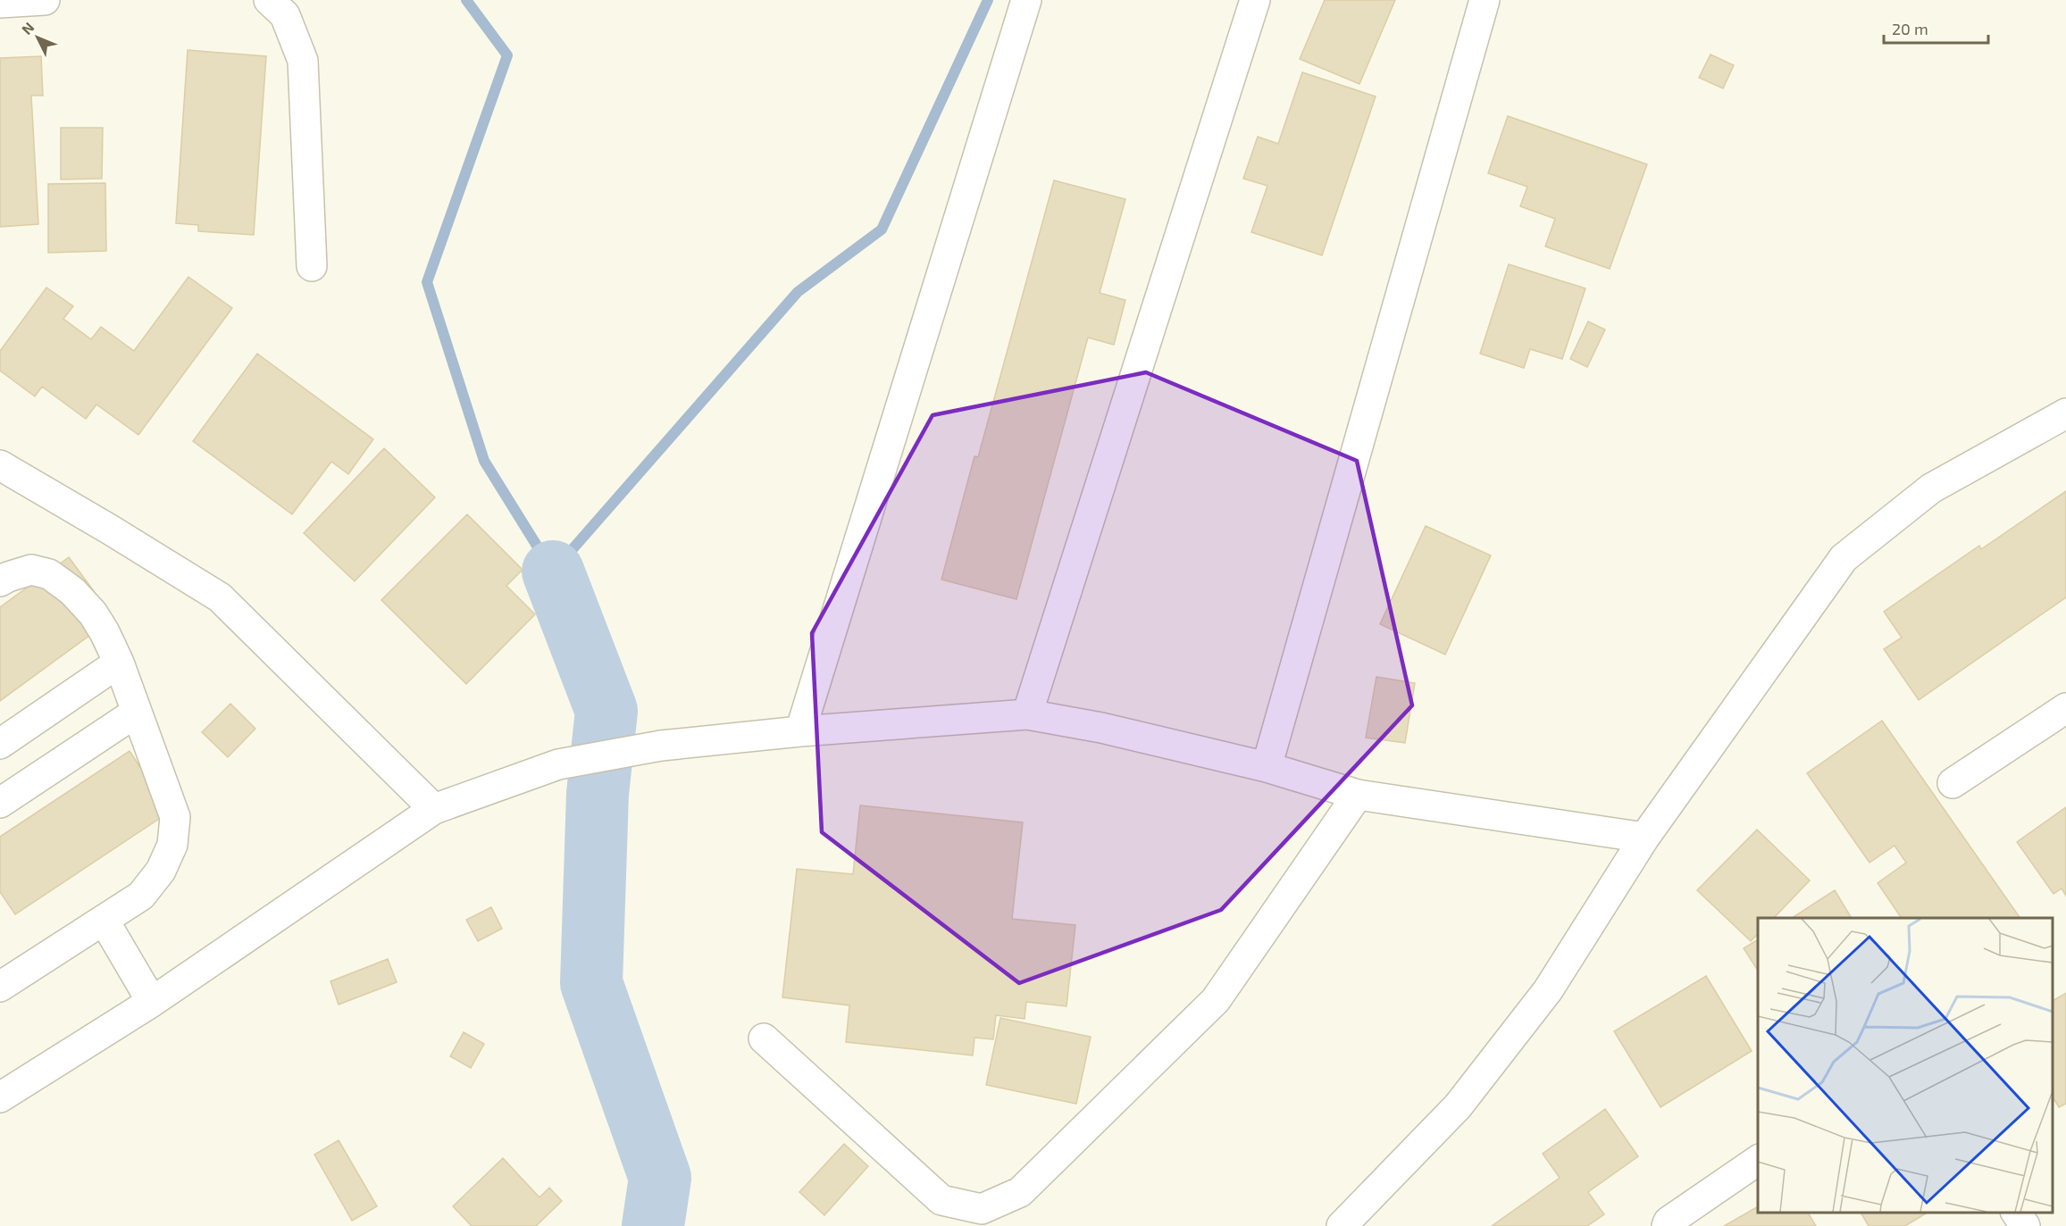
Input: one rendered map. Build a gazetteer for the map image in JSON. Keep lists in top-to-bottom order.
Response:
{
  "scale_bar": "20 m",
  "north": "top left"
}
